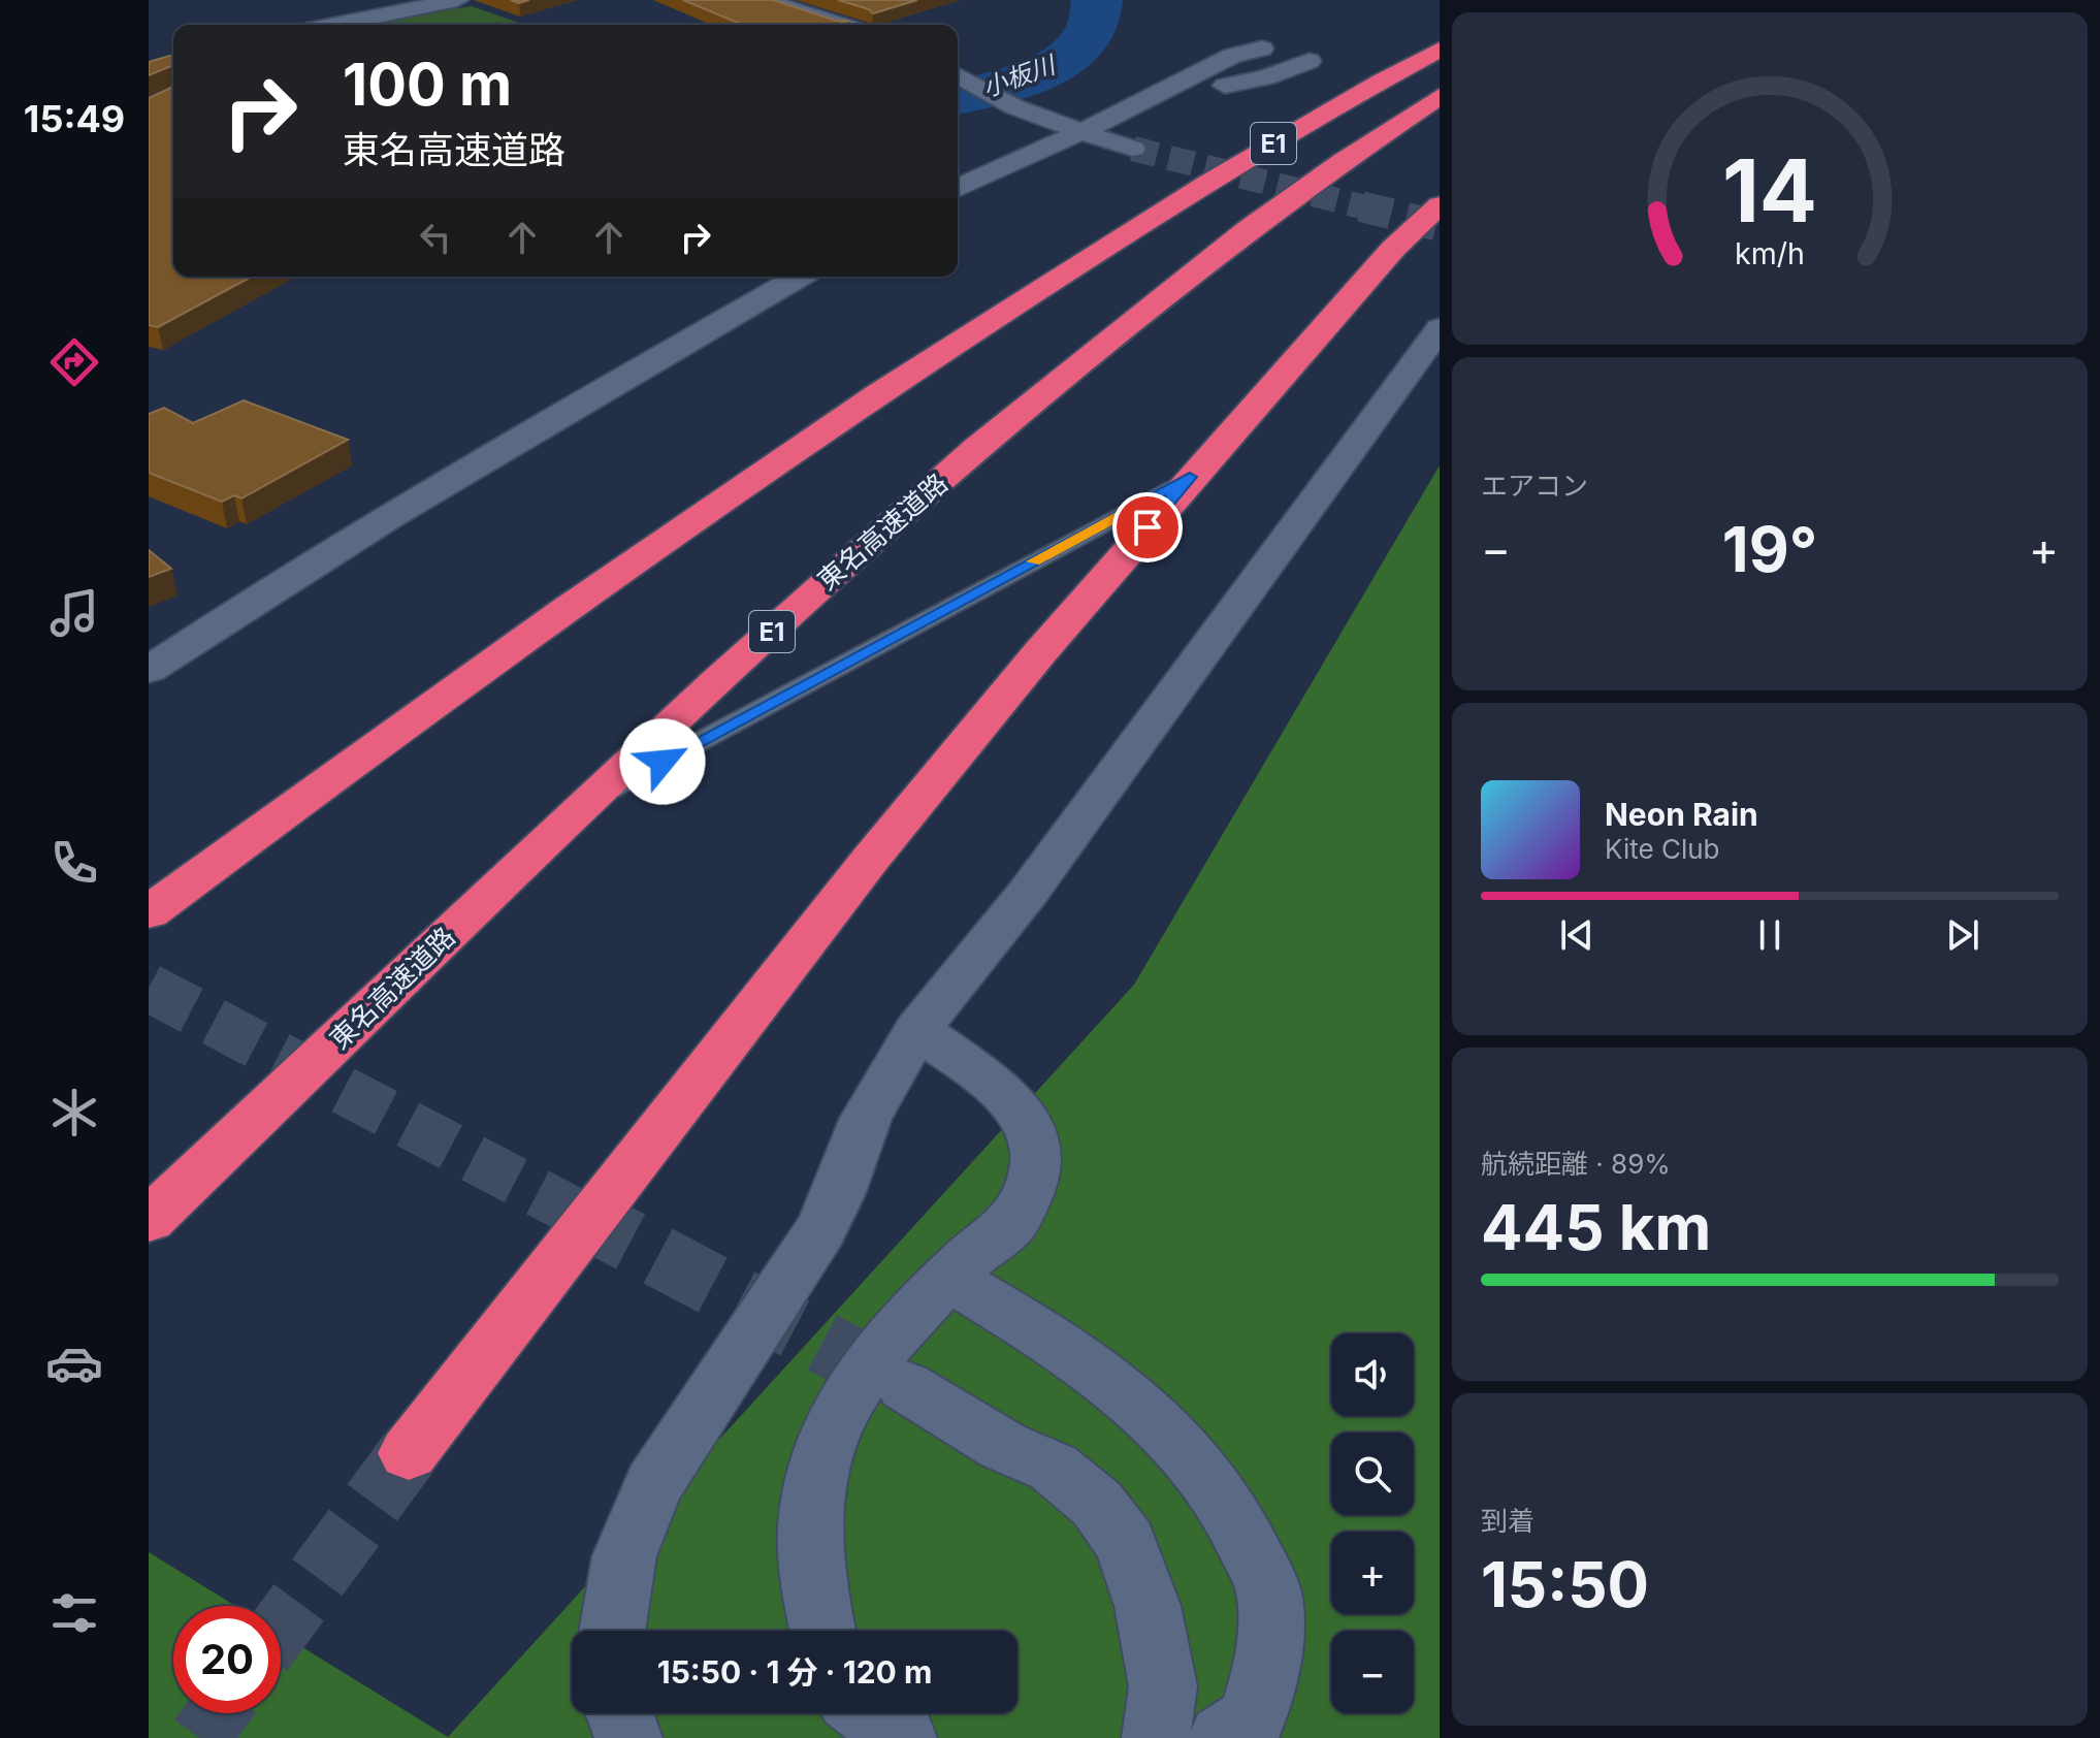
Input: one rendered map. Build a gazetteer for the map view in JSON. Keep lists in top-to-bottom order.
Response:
{
  "streets": {
    "highway": ["E1", "東名高速道路"]
  },
  "water": ["小板川"],
  "page": {
    "tabs": "15:49",
    "turn": ["100 m", "東名高速道路"],
    "tile": [
      "エアコン",
      ["航続距離 · 89%", "445 km"],
      ["到着", "15:50"]
    ],
    "heat": ["−", "19°", "+"],
    "song": ["Neon Rain", "Kite Club"],
    "map_buttons": ["+", "−"],
    "limit": "20",
    "trip": "15:50 · 1 分 · 120 m",
    "gauge": ["14", "km/h"]
  }
}
